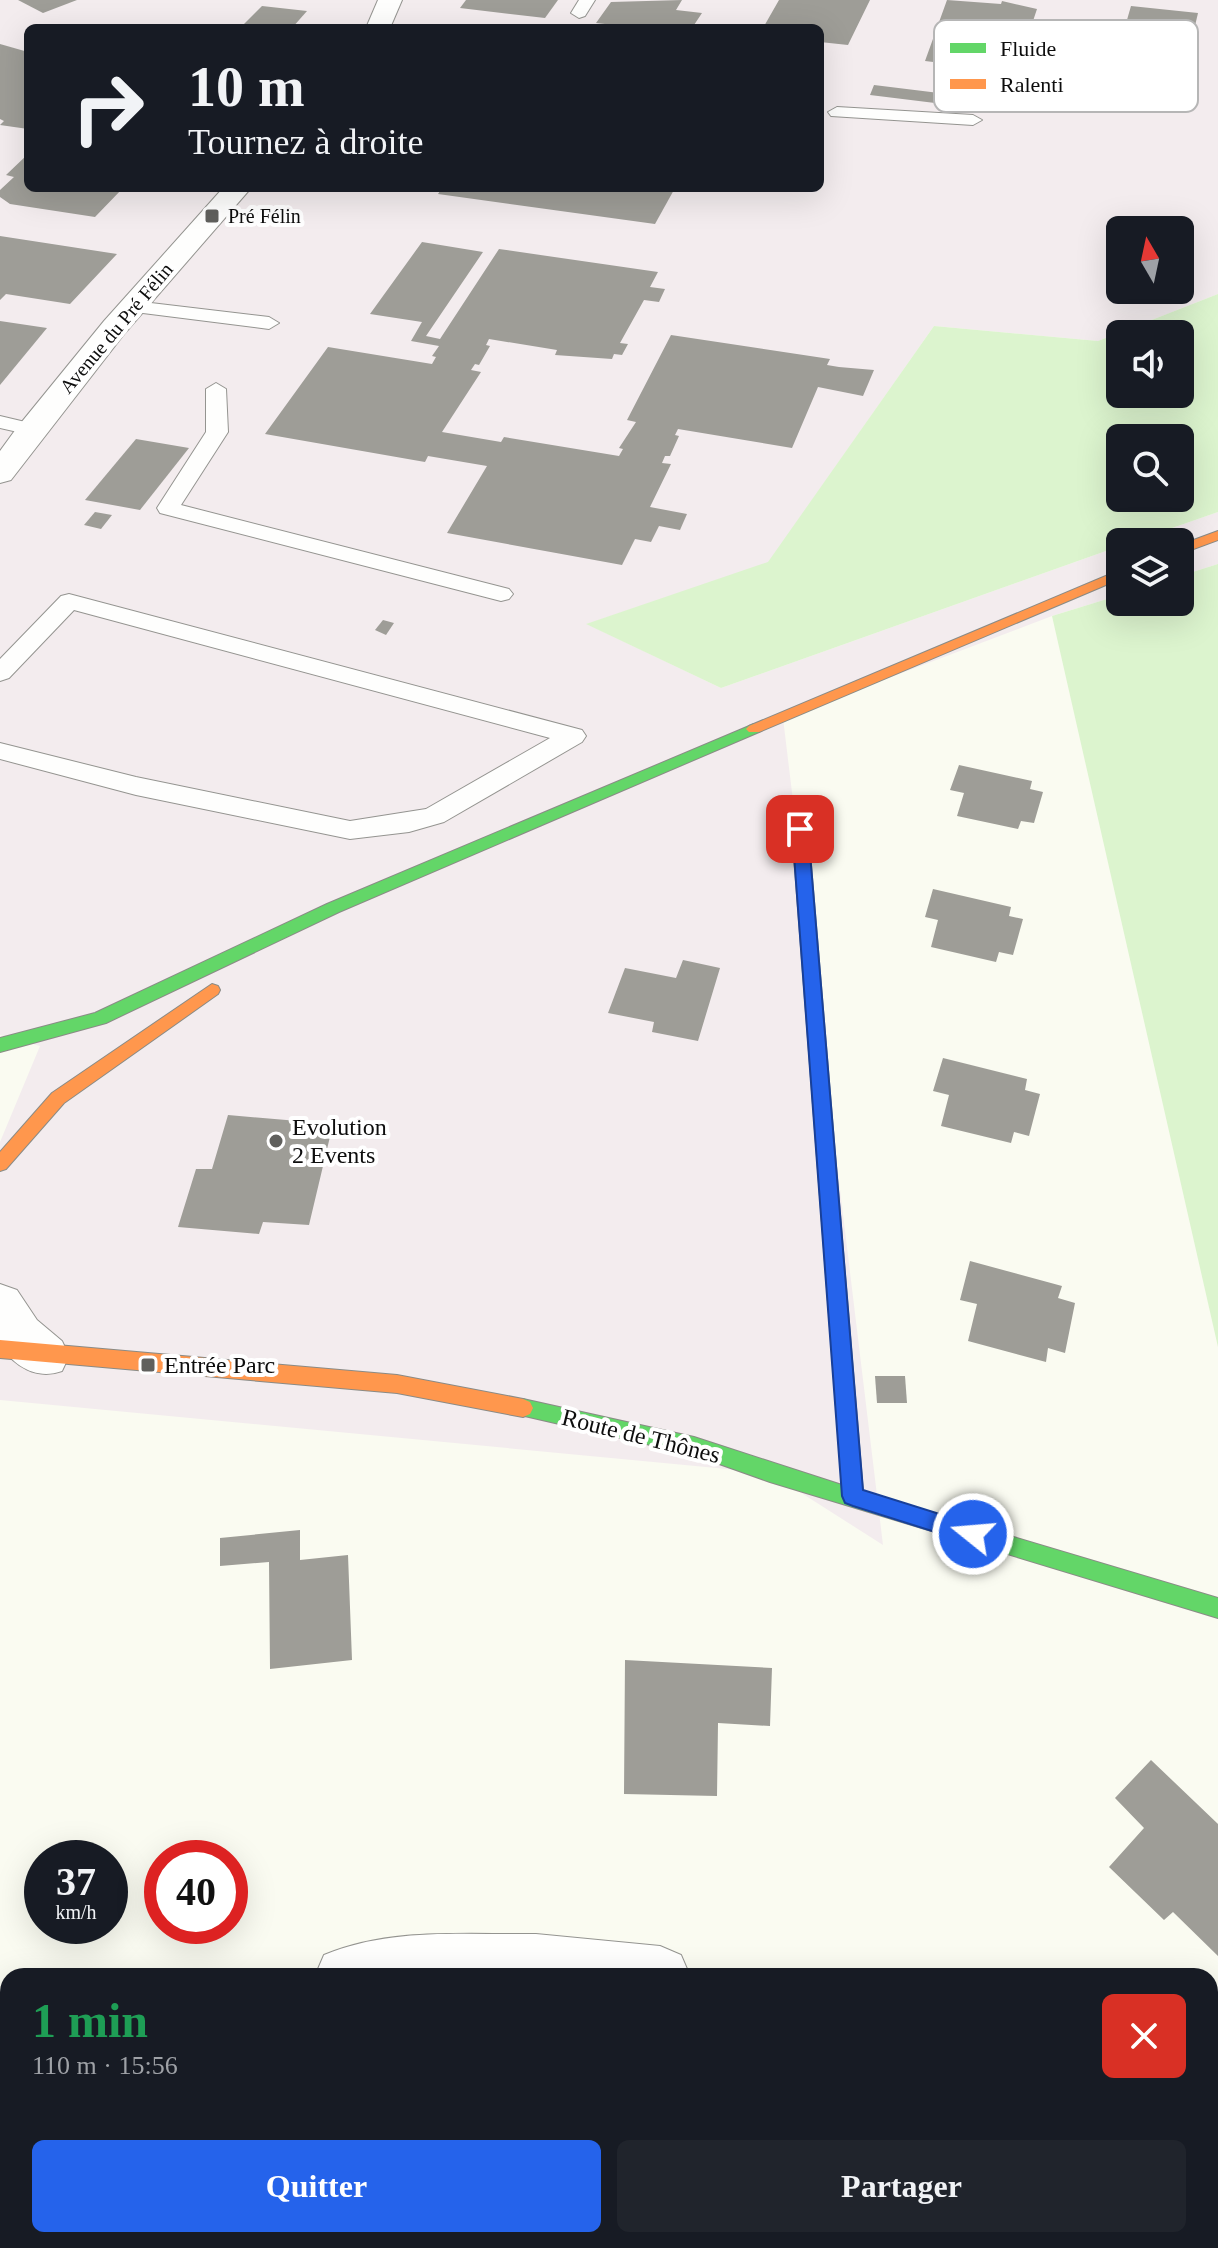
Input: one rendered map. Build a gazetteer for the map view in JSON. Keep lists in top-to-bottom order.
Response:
{
  "streets": {
    "main road": ["Route de Thônes"],
    "street": ["Avenue du Pré Félin"]
  },
  "places": {
    "transit": ["Pré Félin", "Entrée Parc"],
    "other": ["Evolution 2 Events"]
  },
  "legend": ["Fluide", "Ralenti"],
  "north": "top",
  "page": {
    "turn": ["10 m", "Tournez à droite"],
    "speed": "37 km/h",
    "limit": "40",
    "heading": ["1 min", "110 m · 15:56"],
    "buttons": ["Quitter", "Partager"]
  }
}
